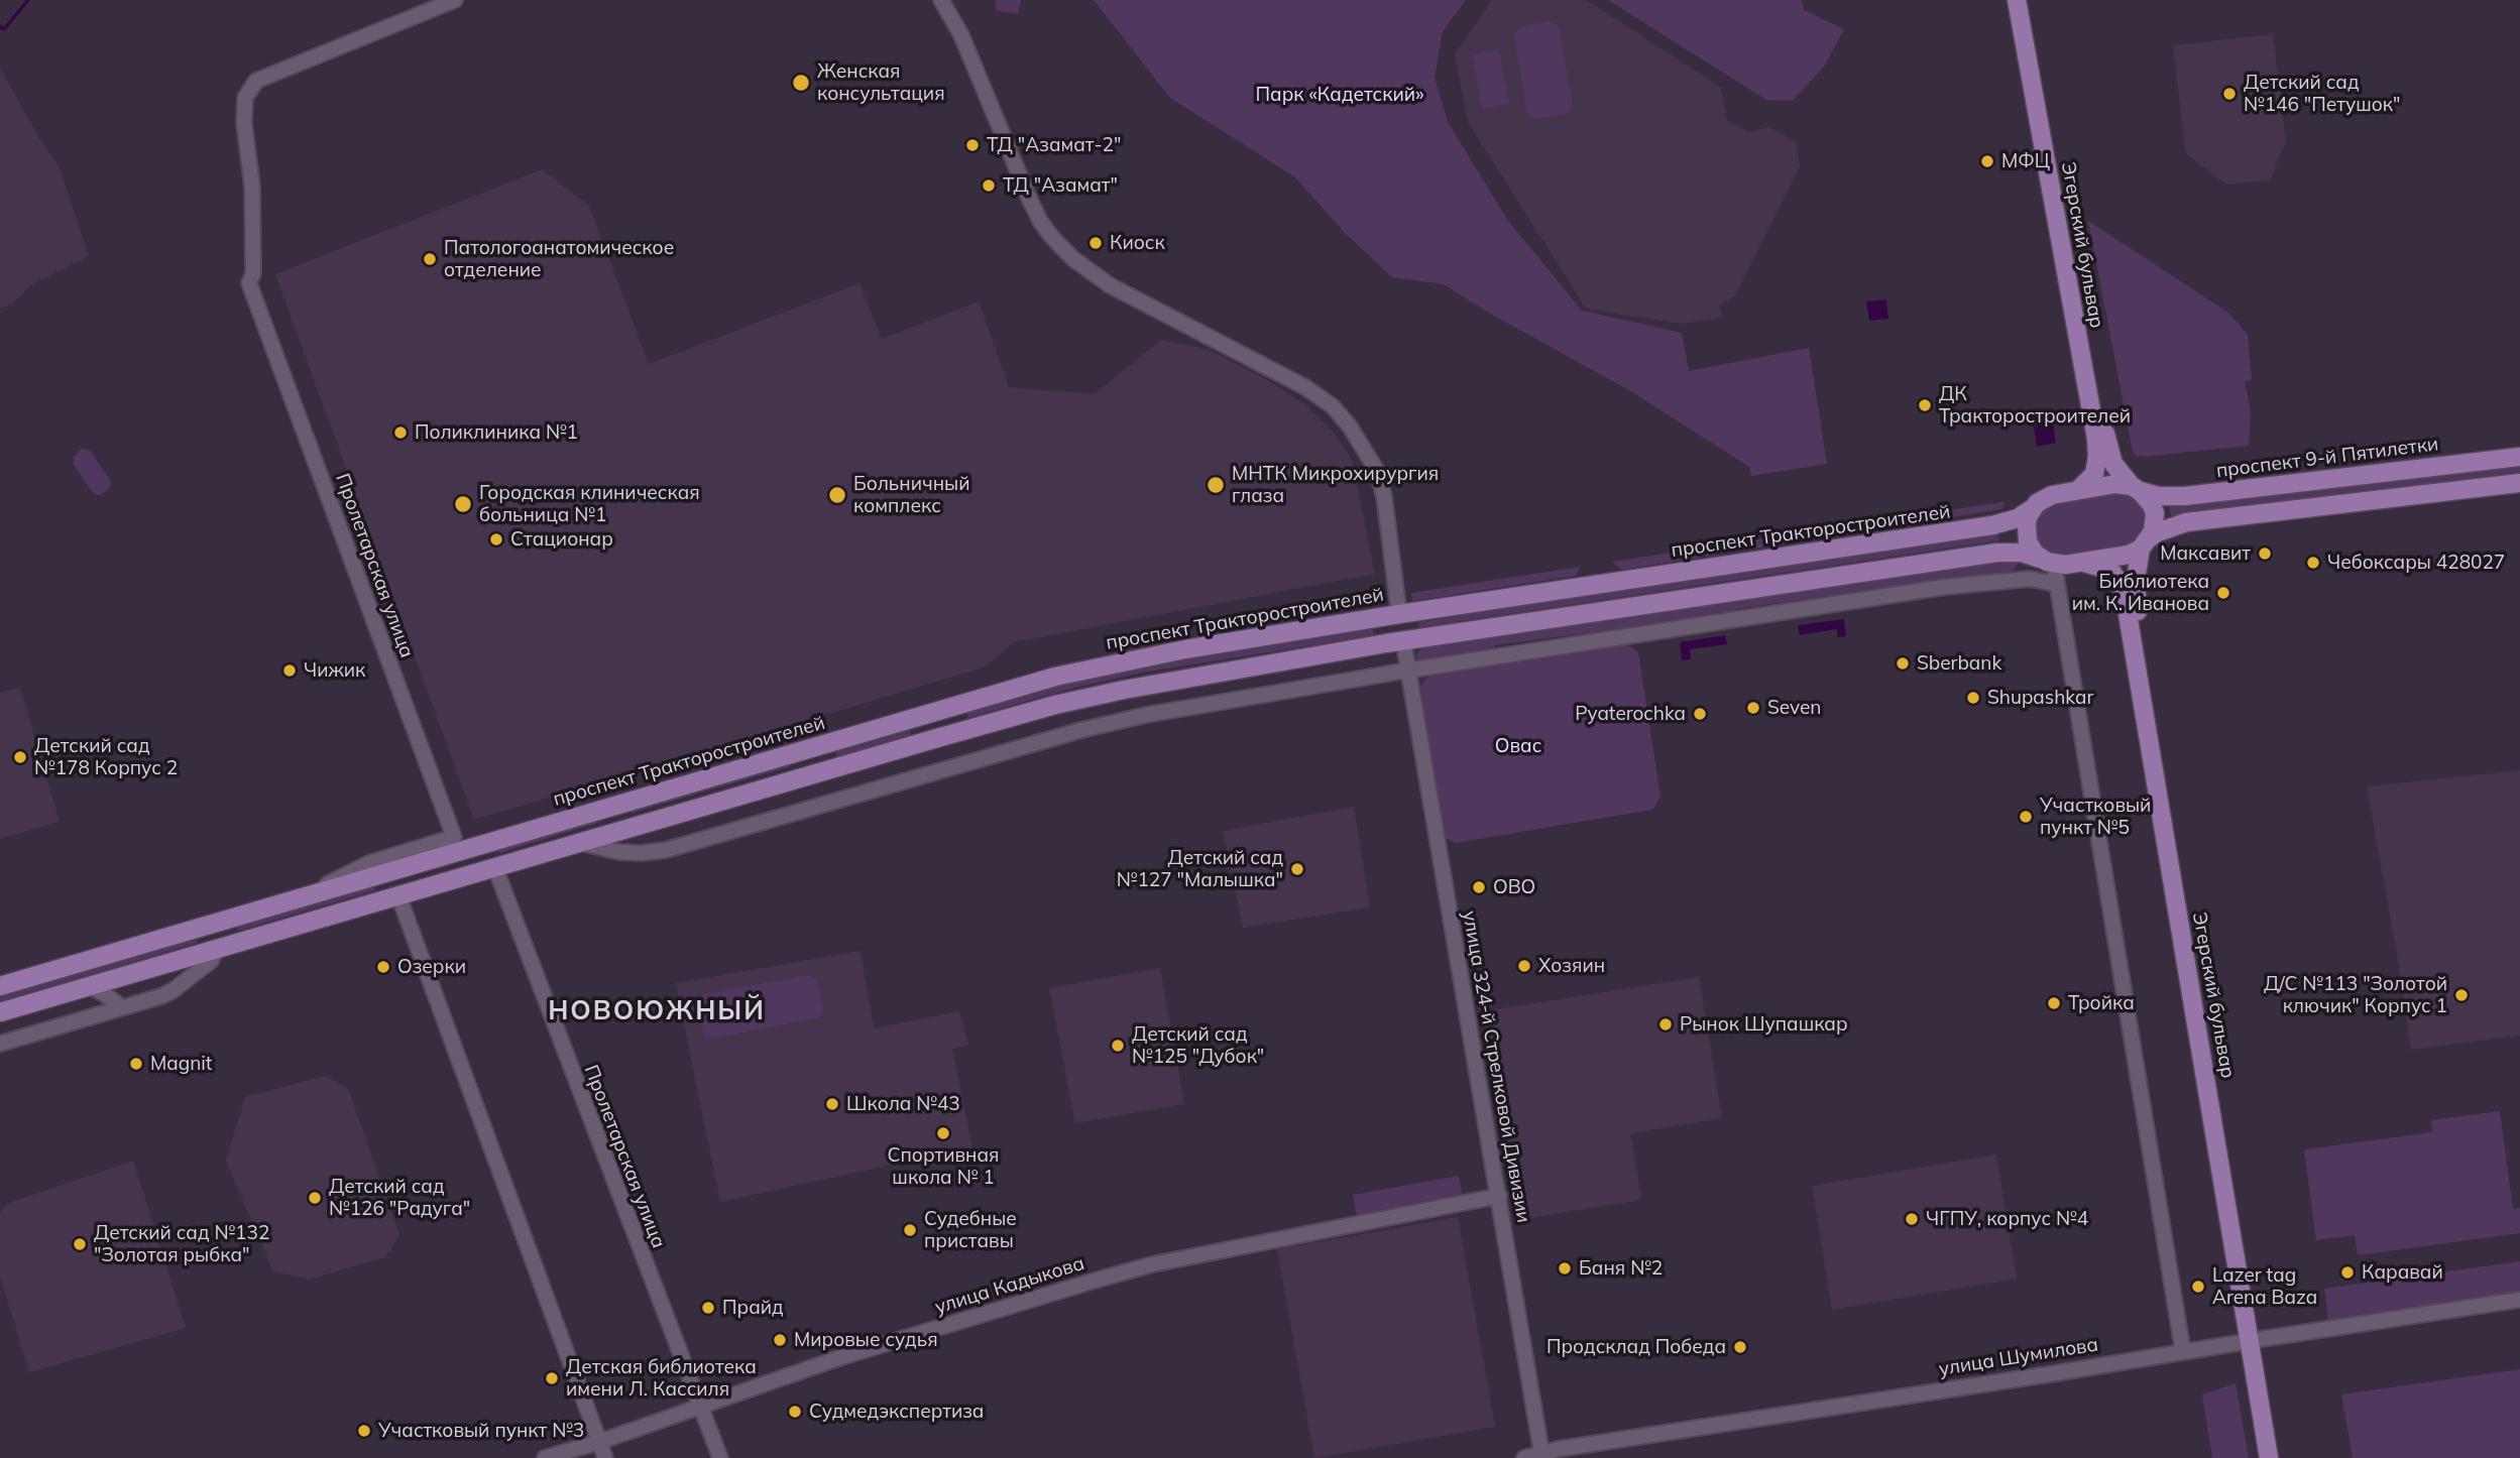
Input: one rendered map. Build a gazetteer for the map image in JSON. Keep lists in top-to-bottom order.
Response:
{
  "streets": {
    "main road": ["Эгерский бульвар", "проспект 9-й Пятилетки", "проспект Тракторостроителей"],
    "street": [
      "Пролетарская улица",
      "улица 324-й Стрелковой Дивизии",
      "улица Кадыкова",
      "улица Шумилова"
    ]
  },
  "crossings": [
    ["Эгерский бульвар", "проспект 9-й Пятилетки"],
    ["Эгерский бульвар", "проспект Тракторостроителей"],
    ["Эгерский бульвар", "улица Шумилова"],
    ["проспект 9-й Пятилетки", "проспект Тракторостроителей"],
    ["Пролетарская улица", "улица Кадыкова"],
    ["улица 324-й Стрелковой Дивизии", "улица Кадыкова"],
    ["улица 324-й Стрелковой Дивизии", "улица Шумилова"]
  ],
  "districts": ["НОВОЮЖНЫЙ"],
  "parks": ["Парк «Кадетский»", "Овас"],
  "places": [
    "Женская консультация",
    "Детский сад №146 \"Петушок\"",
    "ТД \"Азамат-2\"",
    "МФЦ",
    "ТД \"Азамат\"",
    "Киоск",
    "Патологоанатомическое отделение",
    "ДК Тракторостроителей",
    "Поликлиника №1",
    "МНТК Микрохирургия глаза",
    "Больничный комплекс",
    "Городская клиническая больница №1",
    "Стационар",
    "Максавит",
    "Чебоксары 428027",
    "Библиотека им. К. Иванова",
    "Sberbank",
    "Чижик",
    "Shupashkar",
    "Seven",
    "Pyaterochka",
    "Детский сад №178 Корпус 2",
    "Участковый пункт №5",
    "Детский сад №127 \"Малышка\"",
    "ОВО",
    "Хозяин",
    "Озерки",
    "Д/С №113 \"Золотой ключик\" Корпус 1",
    "Тройка",
    "Рынок Шупашкар",
    "Детский сад №125 \"Дубок\"",
    "Magnit",
    "Школа №43",
    "Спортивная школа № 1",
    "Детский сад №126 \"Радуга\"",
    "ЧГПУ, корпус №4",
    "Судебные приставы",
    "Детский сад №132 \"Золотая рыбка\"",
    "Баня №2",
    "Каравай",
    "Lazer tag Arena Baza",
    "Прайд",
    "Мировые судья",
    "Продсклад Победа",
    "Детская библиотека имени Л. Кассиля",
    "Судмедэкспертиза",
    "Участковый пункт №3"
  ]
}
